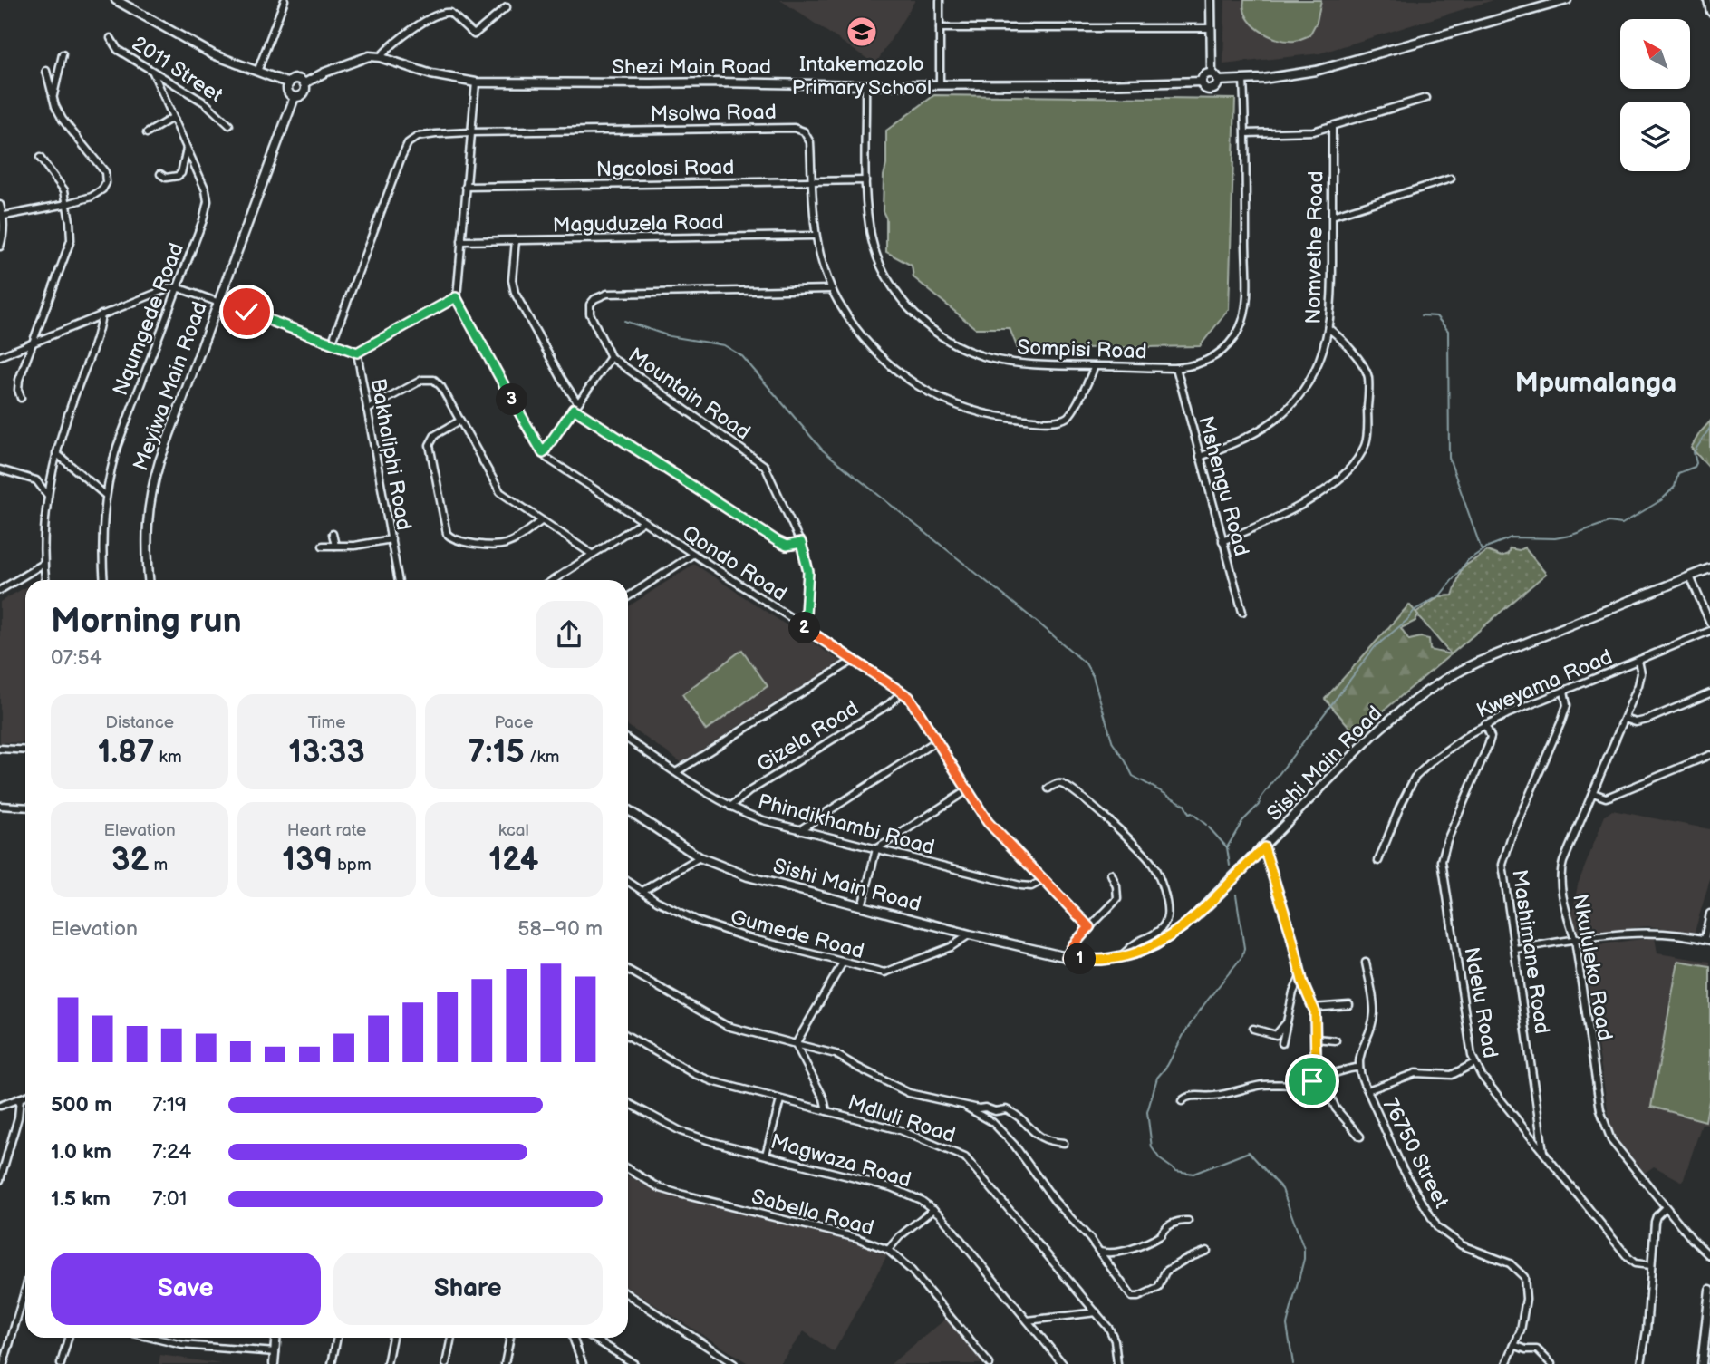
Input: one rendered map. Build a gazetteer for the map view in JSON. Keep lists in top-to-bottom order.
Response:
{
  "streets": {
    "street": [
      "Shezi Main Road",
      "2011 Street",
      "Msolwa Road",
      "Ngcolosi Road",
      "Maguduzela Road",
      "Nomvethe Road",
      "Nqumgede Road",
      "Sompisi Road",
      "Meyiwa Main Road",
      "Mountain Road",
      "Bakhaliphi Road",
      "Mshengu Road",
      "Qondo Road",
      "Kweyama Road",
      "Gizela Road",
      "Sishi Main Road",
      "Phindikhambi Road",
      "Gumede Road",
      "Mashimane Road",
      "Nkululeko Road",
      "Ndelu Road",
      "Mdluli Road",
      "76750 Street",
      "Magwaza Road",
      "Sabella Road"
    ]
  },
  "crossings": [
    ["Shezi Main Road", "Sompisi Road"],
    ["Shezi Main Road", "Meyiwa Main Road"],
    ["2011 Street", "Nqumgede Road"],
    ["Msolwa Road", "Ngcolosi Road"],
    ["Msolwa Road", "Maguduzela Road"],
    ["Msolwa Road", "Sompisi Road"],
    ["Msolwa Road", "Mountain Road"],
    ["Ngcolosi Road", "Sompisi Road"],
    ["Nomvethe Road", "Mshengu Road"],
    ["Sompisi Road", "Mshengu Road"],
    ["Mountain Road", "Qondo Road"],
    ["Bakhaliphi Road", "Qondo Road"],
    ["Qondo Road", "Gizela Road"],
    ["Qondo Road", "Phindikhambi Road"],
    ["Kweyama Road", "Mashimane Road"],
    ["Kweyama Road", "Nkululeko Road"],
    ["Kweyama Road", "Ndelu Road"],
    ["Gizela Road", "Phindikhambi Road"],
    ["Sishi Main Road", "Gumede Road"],
    ["Mashimane Road", "Ndelu Road"],
    ["Ndelu Road", "76750 Street"]
  ],
  "districts": ["Mpumalanga"],
  "places": {
    "school or university": ["Intakemazolo Primary School"]
  },
  "north": "top left",
  "page": {
    "pins": ["3", "2", "1"],
    "heading": ["Morning run", "07:54"],
    "stats": [
      ["Distance", "1.87 km"],
      ["Time", "13:33"],
      ["Pace", "7:15 /km"],
      ["Elevation", "32 m"],
      ["Heart rate", "139 bpm"],
      ["kcal", "124"]
    ],
    "chart": ["Elevation", "58–90 m"],
    "list": [
      {
        "name": "500 m",
        "note": "7:19"
      },
      {
        "name": "1.0 km",
        "note": "7:24"
      },
      {
        "name": "1.5 km",
        "note": "7:01"
      }
    ],
    "buttons": ["Save", "Share"]
  }
}
